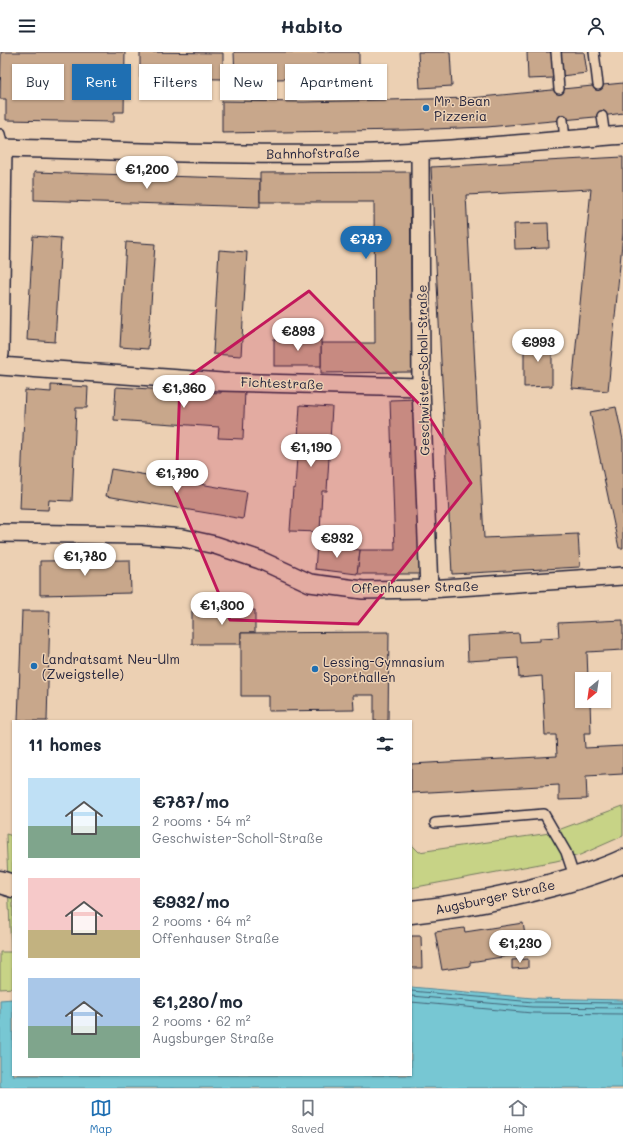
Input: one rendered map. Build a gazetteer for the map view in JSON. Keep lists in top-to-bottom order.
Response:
{
  "streets": {
    "street": [
      "Bahnhofstraße",
      "Geschwister-Scholl-Straße",
      "Fichtestraße",
      "Offenhauser Straße",
      "Augsburger Straße"
    ]
  },
  "crossings": [
    ["Bahnhofstraße", "Geschwister-Scholl-Straße"],
    ["Geschwister-Scholl-Straße", "Fichtestraße"],
    ["Geschwister-Scholl-Straße", "Offenhauser Straße"]
  ],
  "places": ["Mr. Bean Pizzeria", "Landratsamt Neu-Ulm (Zweigstelle)", "Lessing-Gymnasium Sporthallen"],
  "north": "bottom left",
  "page": {
    "header": "Habito",
    "chip": [
      "Buy",
      "Rent",
      "Filters",
      "New",
      "Apartment"
    ],
    "price": [
      "€1,200",
      "€787",
      "€893",
      "€993",
      "€1,360",
      "€1,190",
      "€1,790",
      "€932",
      "€1,780",
      "€1,300",
      "€1,230"
    ],
    "heading": "11 homes",
    "list": [
      {
        "name": "€787/mo",
        "note": "2 rooms · 54 m² · Geschwister-Scholl-Straße"
      },
      {
        "name": "€932/mo",
        "note": "2 rooms · 64 m² · Offenhauser Straße"
      },
      {
        "name": "€1,230/mo",
        "note": "2 rooms · 62 m² · Augsburger Straße"
      }
    ],
    "tabs": ["Map", "Saved", "Home"]
  }
}
